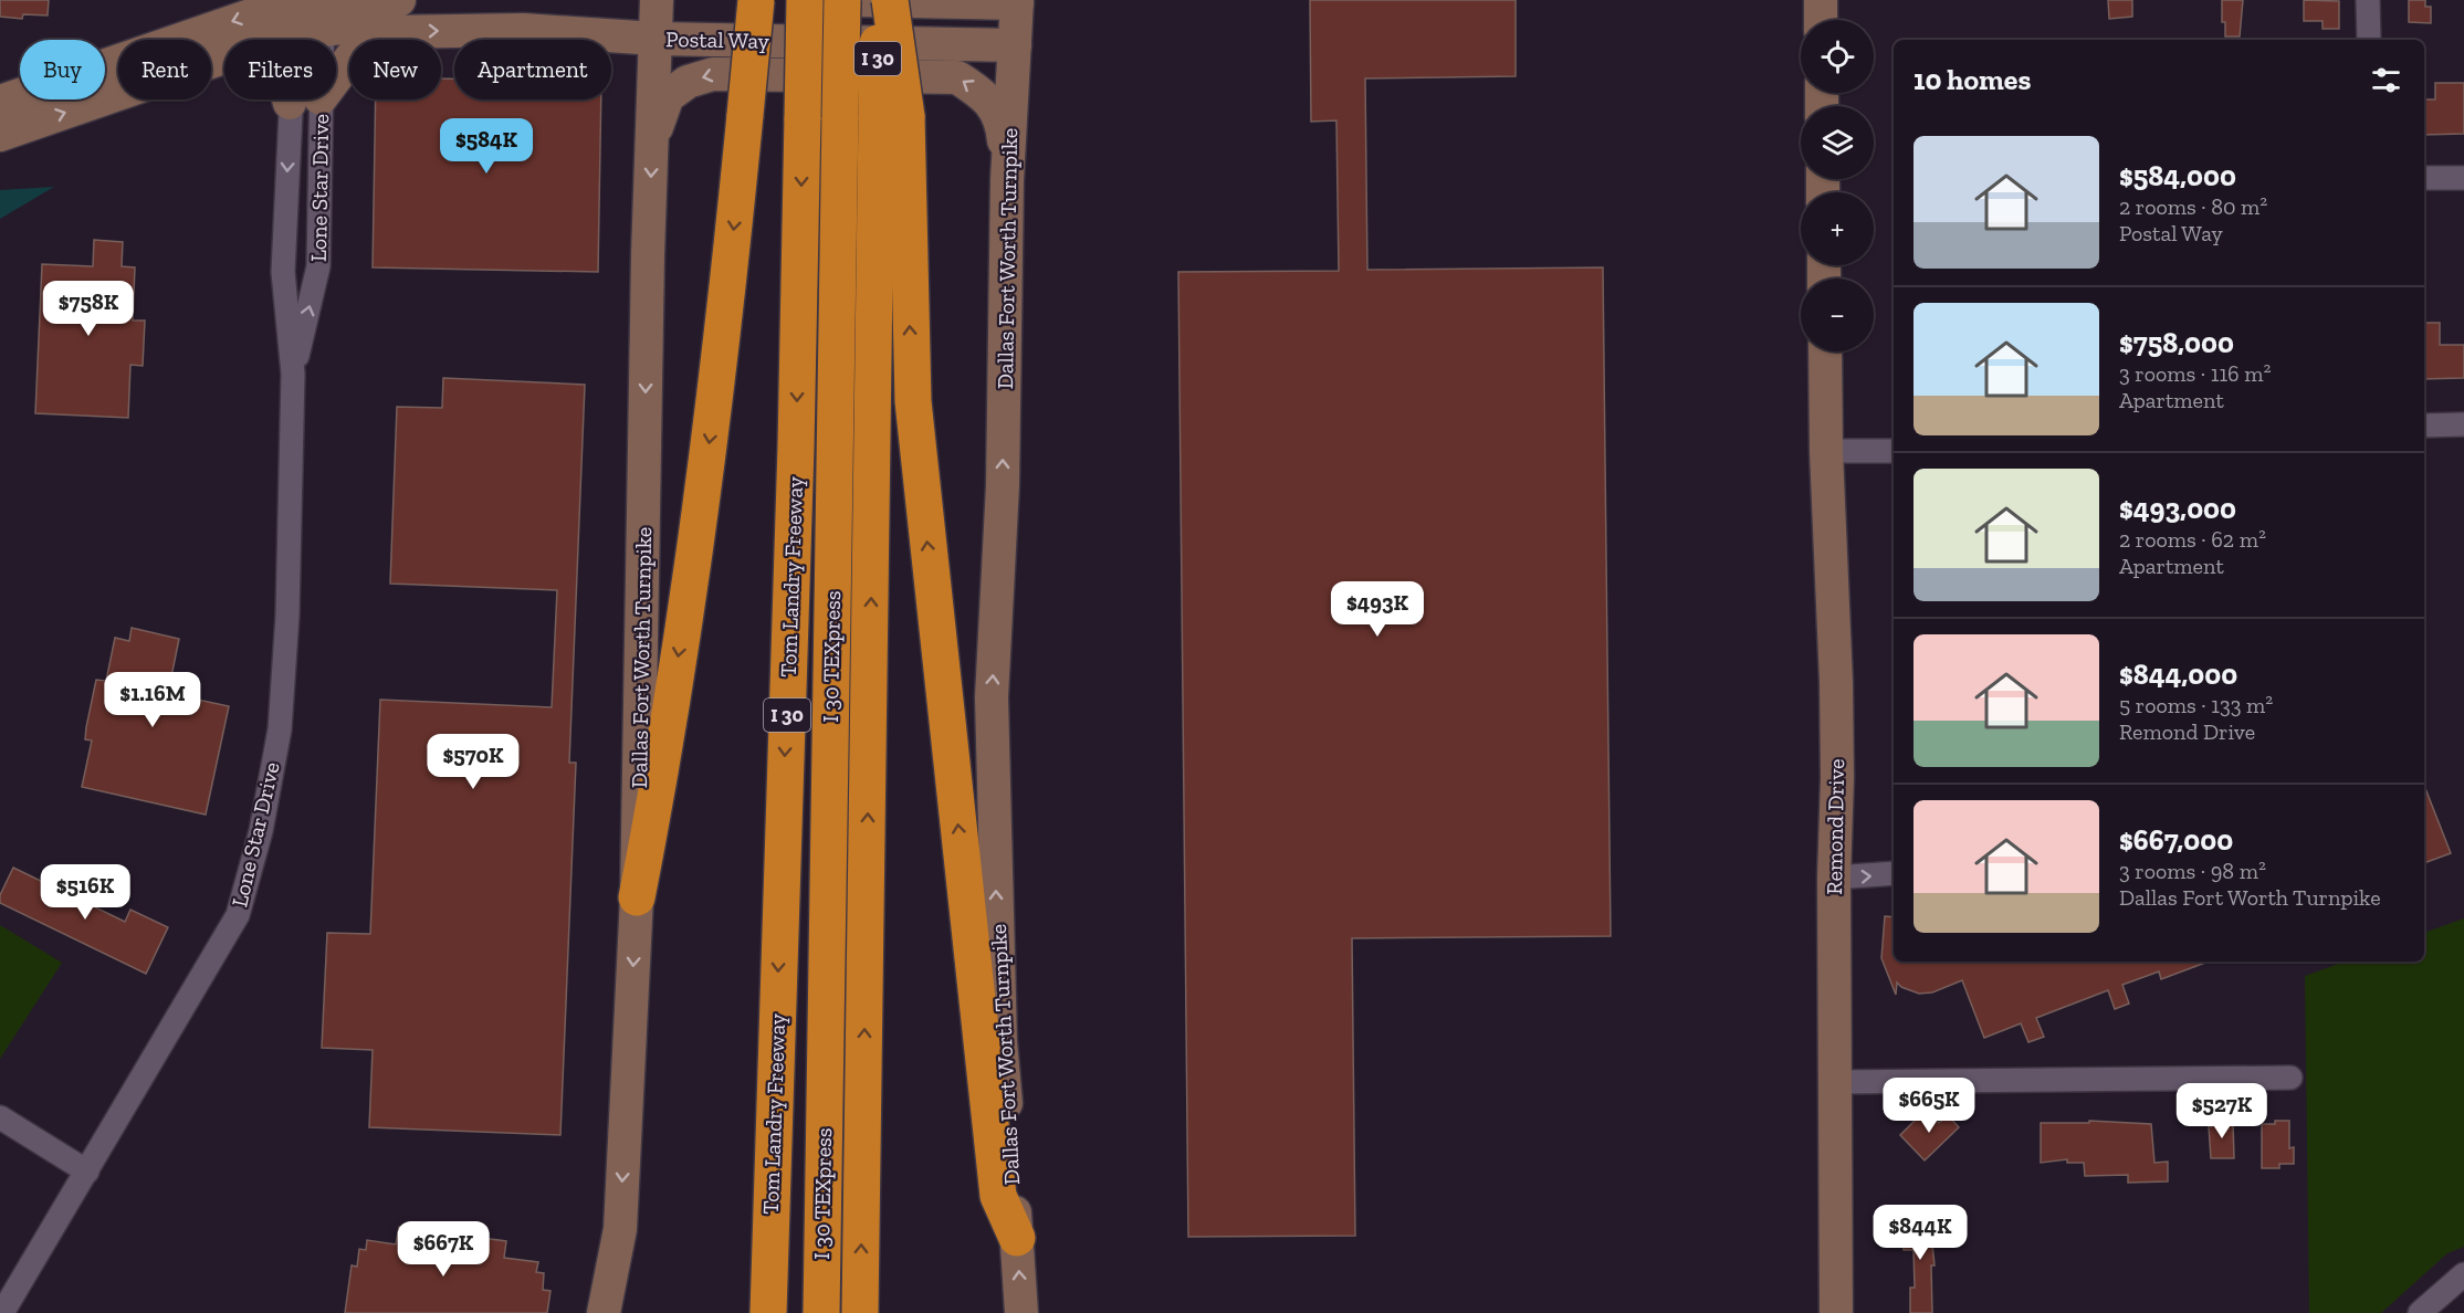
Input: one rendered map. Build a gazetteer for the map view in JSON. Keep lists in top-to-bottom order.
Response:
{
  "streets": {
    "highway": ["I 30", "Tom Landry Freeway", "I 30 TEXpress"],
    "main road": ["Postal Way", "Dallas Fort Worth Turnpike", "Remond Drive"],
    "street": ["Lone Star Drive"]
  },
  "crossings": [
    ["Postal Way", "Lone Star Drive"],
    ["Postal Way", "Dallas Fort Worth Turnpike"]
  ],
  "page": {
    "map_buttons": ["+", "−"],
    "chip": [
      "Buy",
      "Rent",
      "Filters",
      "New",
      "Apartment"
    ],
    "heading": "10 homes",
    "price": [
      "$584K",
      "$758K",
      "$493K",
      "$1.16M",
      "$570K",
      "$516K",
      "$665K",
      "$527K",
      "$844K",
      "$667K"
    ],
    "list": [
      {
        "name": "$584,000",
        "note": "2 rooms · 80 m² · Postal Way"
      },
      {
        "name": "$758,000",
        "note": "3 rooms · 116 m² · Apartment"
      },
      {
        "name": "$493,000",
        "note": "2 rooms · 62 m² · Apartment"
      },
      {
        "name": "$844,000",
        "note": "5 rooms · 133 m² · Remond Drive"
      },
      {
        "name": "$667,000",
        "note": "3 rooms · 98 m² · Dallas Fort Worth Turnpike"
      }
    ]
  }
}
